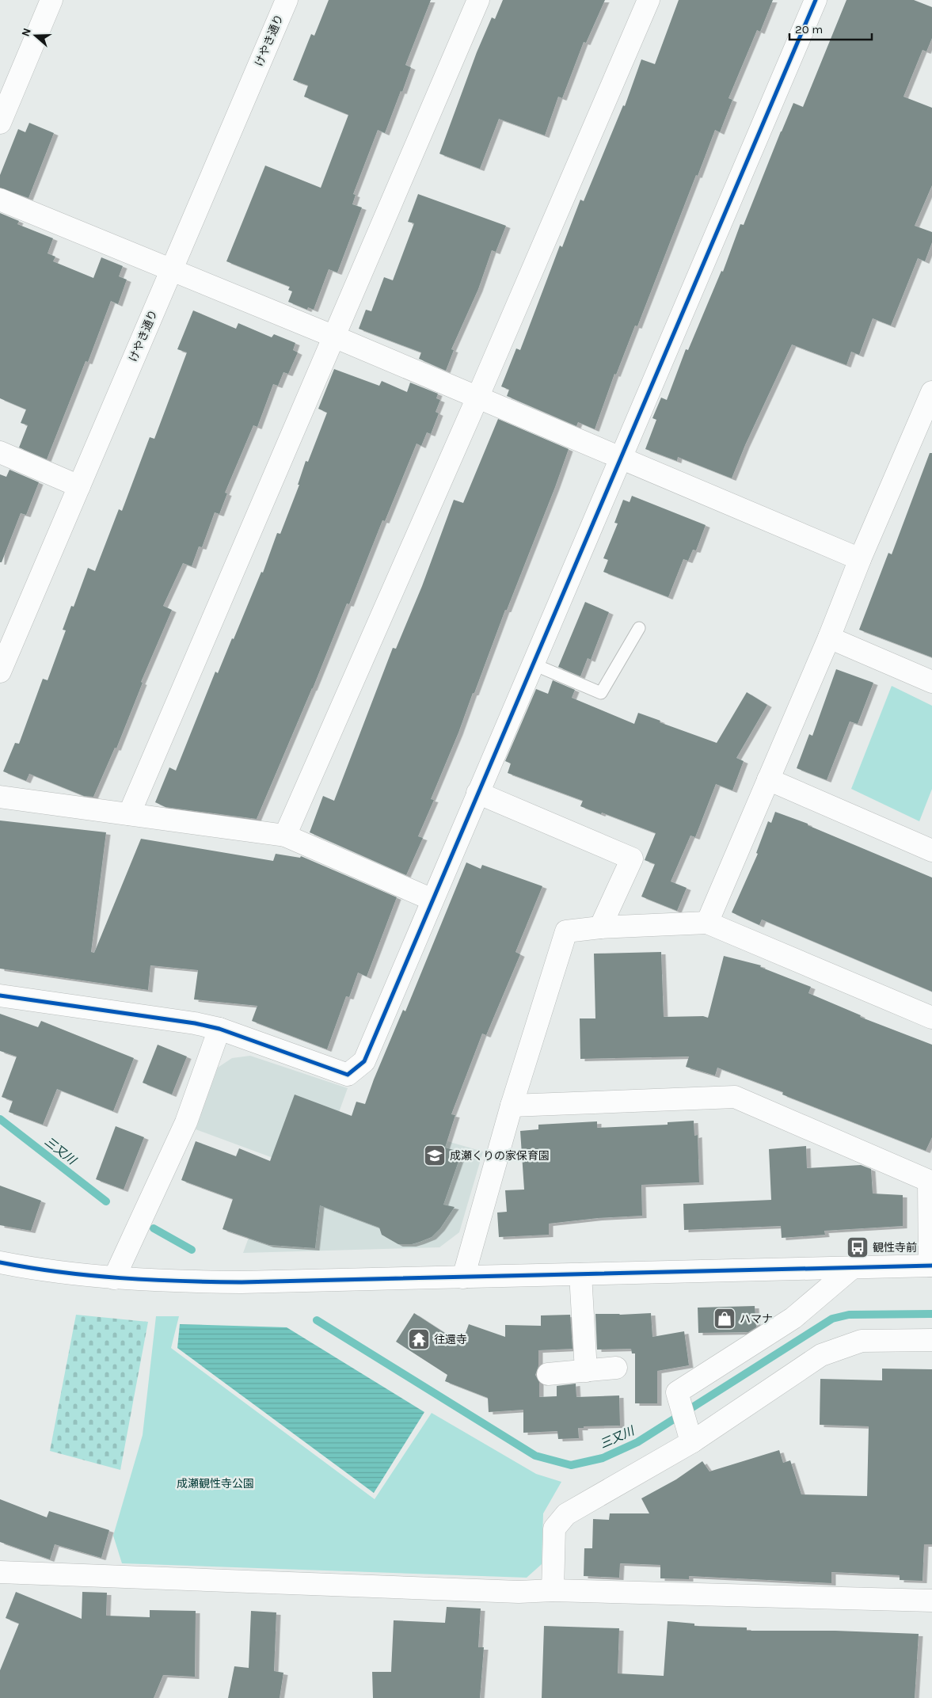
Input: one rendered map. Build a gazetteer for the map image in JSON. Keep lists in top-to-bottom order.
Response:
{
  "streets": {
    "street": ["けやき通り"]
  },
  "water": ["三又川"],
  "parks": ["成瀬観性寺公園"],
  "places": {
    "school or university": ["成瀬くりの家保育園"],
    "bus stop": ["観性寺前"],
    "shop": ["ハマナ"],
    "temple": ["往還寺"]
  },
  "scale_bar": "20 m",
  "north": "left"
}
